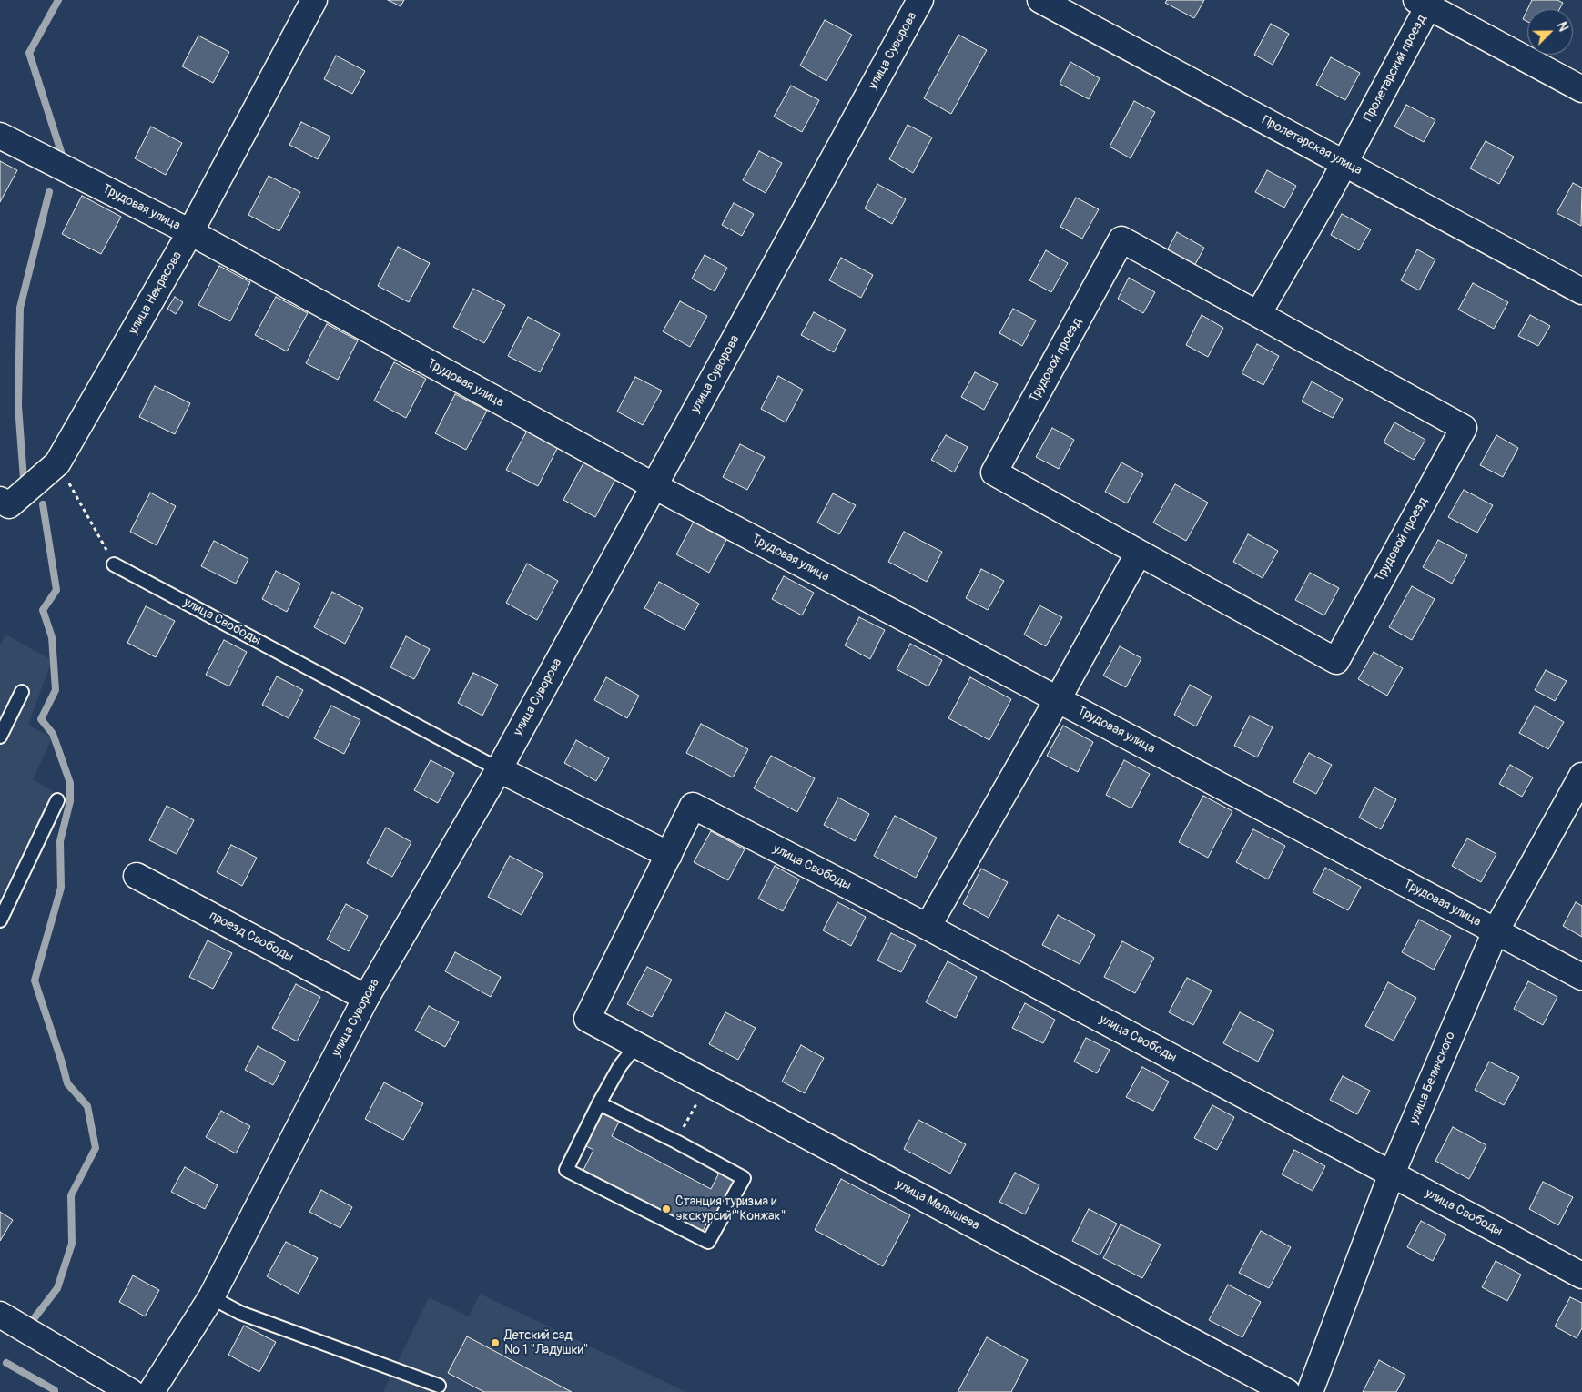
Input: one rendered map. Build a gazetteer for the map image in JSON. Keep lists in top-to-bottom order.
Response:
{
  "streets": {
    "street": [
      "улица Суворова",
      "Пролетарский проезд",
      "Пролетарская улица",
      "Трудовая улица",
      "улица Некрасова",
      "Трудовой проезд",
      "улица Свободы",
      "проезд Свободы",
      "улица Белинского",
      "улица Малышева"
    ]
  },
  "crossings": [
    ["улица Суворова", "Трудовая улица"],
    ["улица Суворова", "улица Свободы"],
    ["улица Суворова", "проезд Свободы"],
    ["Пролетарский проезд", "Пролетарская улица"],
    ["Пролетарский проезд", "Трудовой проезд"],
    ["Трудовая улица", "улица Некрасова"],
    ["Трудовая улица", "улица Белинского"],
    ["улица Свободы", "улица Белинского"],
    ["улица Свободы", "улица Малышева"]
  ],
  "places": ["Станция туризма и экскурсий \"Конжак\"", "Детский сад № 1 \"Ладушки\""],
  "north": "top right"
}
